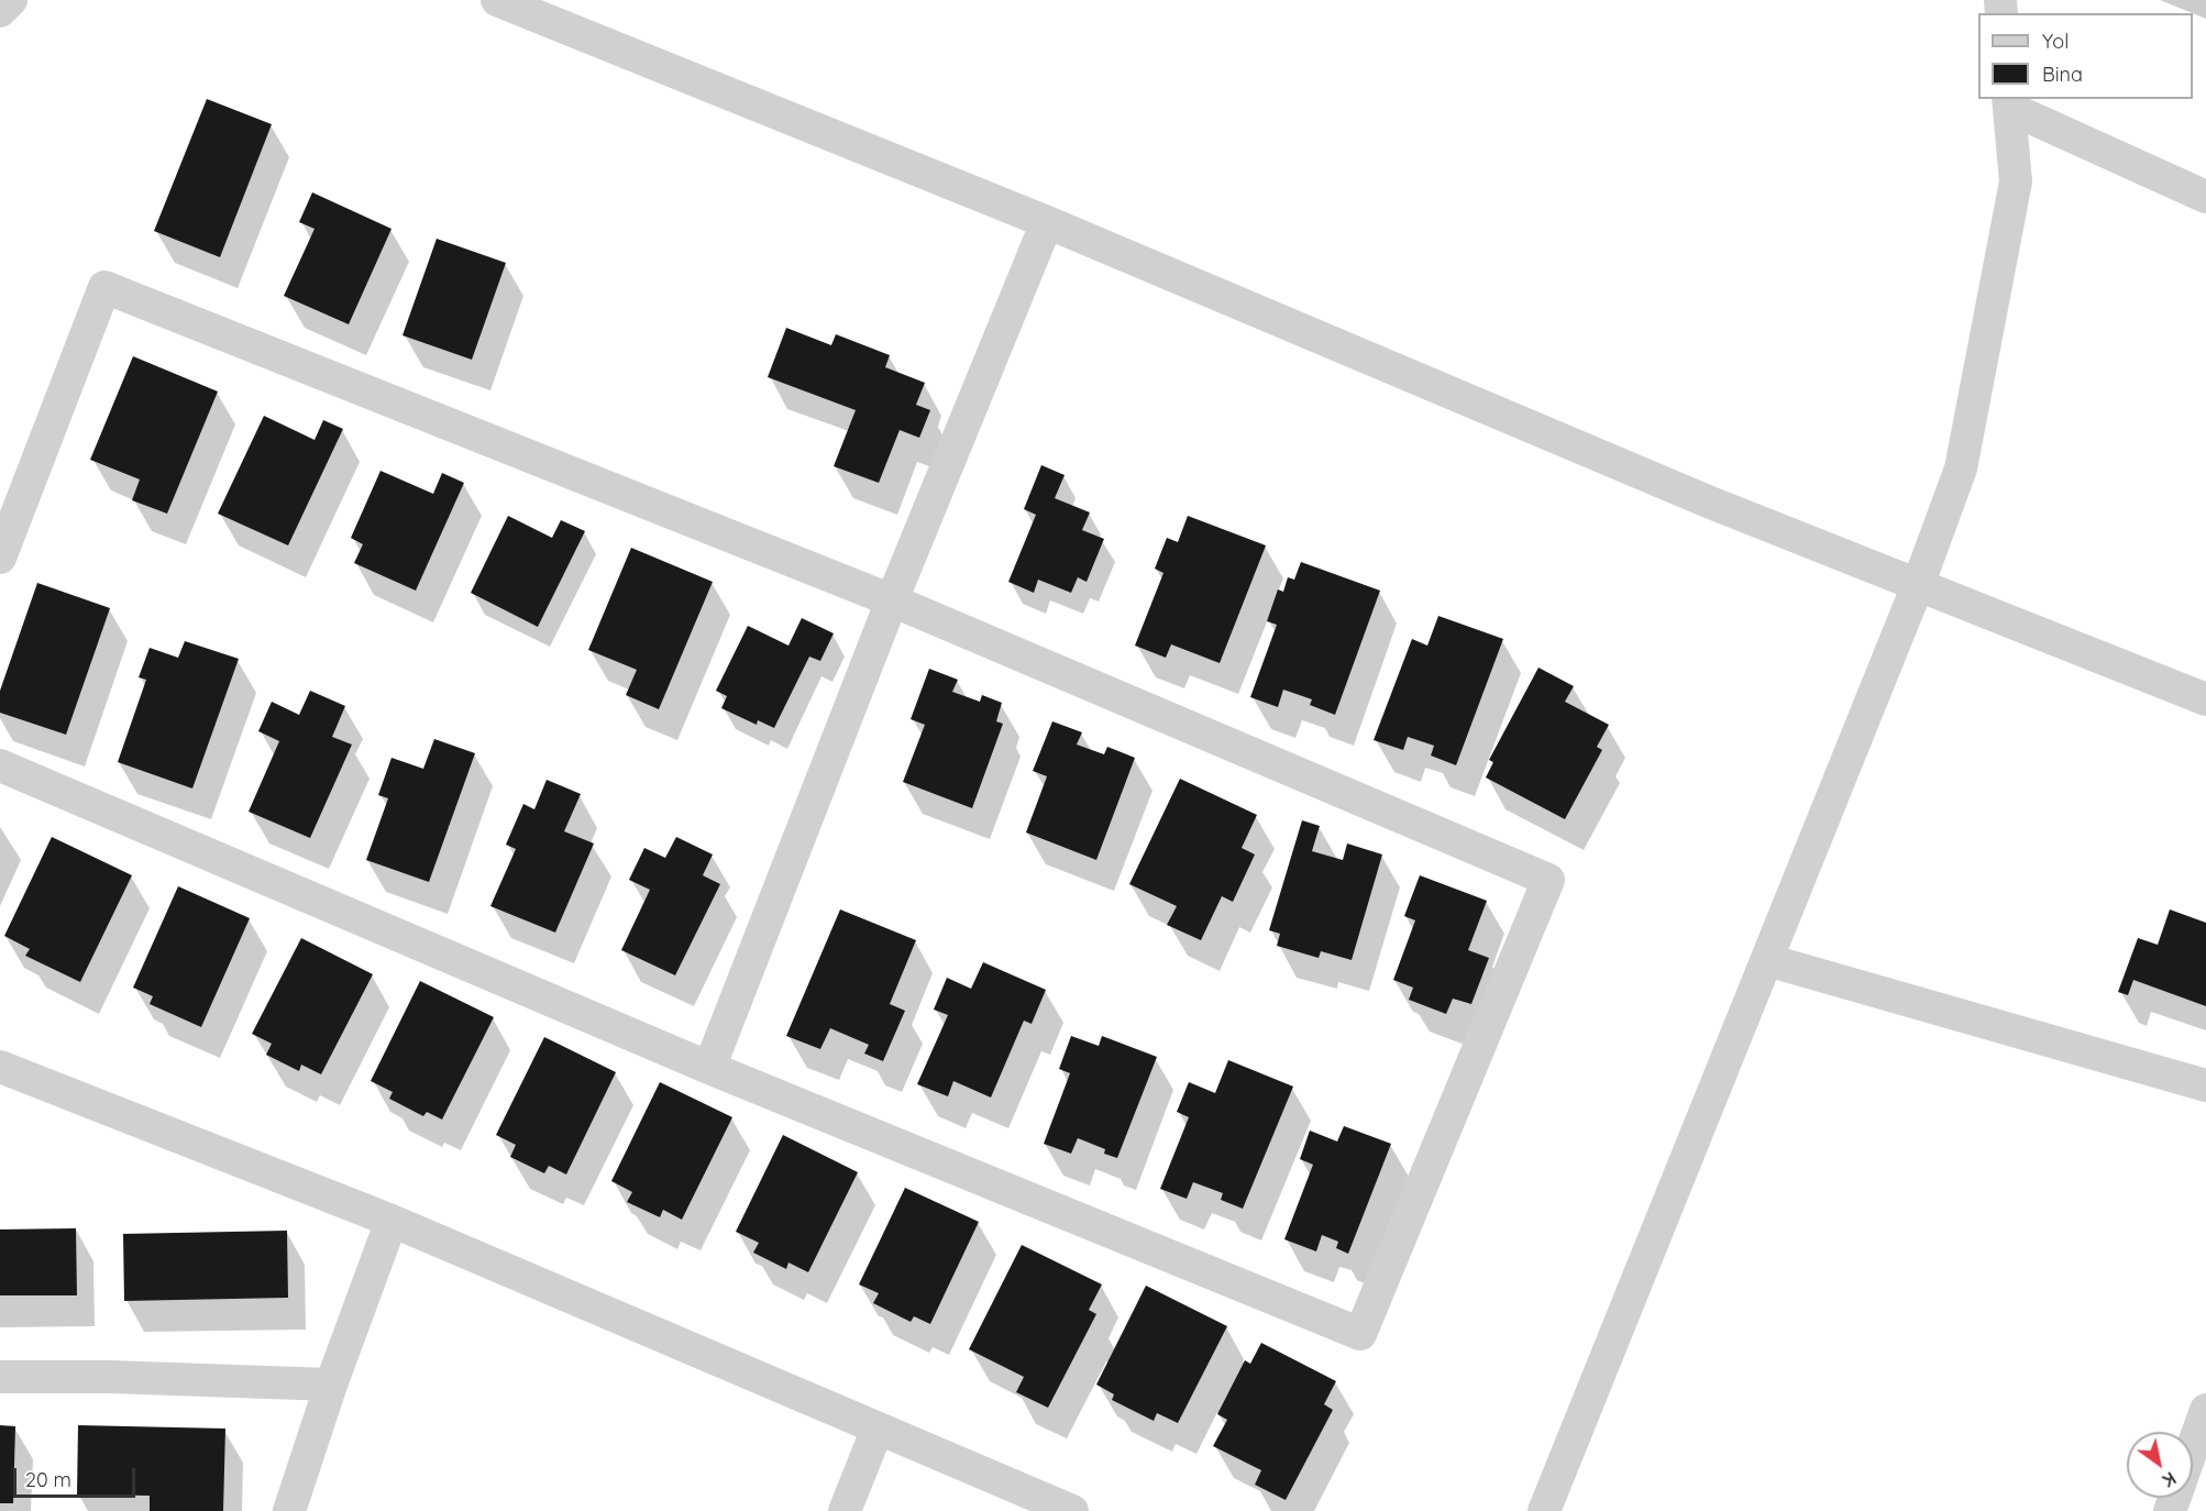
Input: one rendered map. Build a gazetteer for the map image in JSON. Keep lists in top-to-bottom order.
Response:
{
  "legend": ["Yol", "Bina"],
  "scale_bar": "20 m",
  "north": "bottom right"
}
